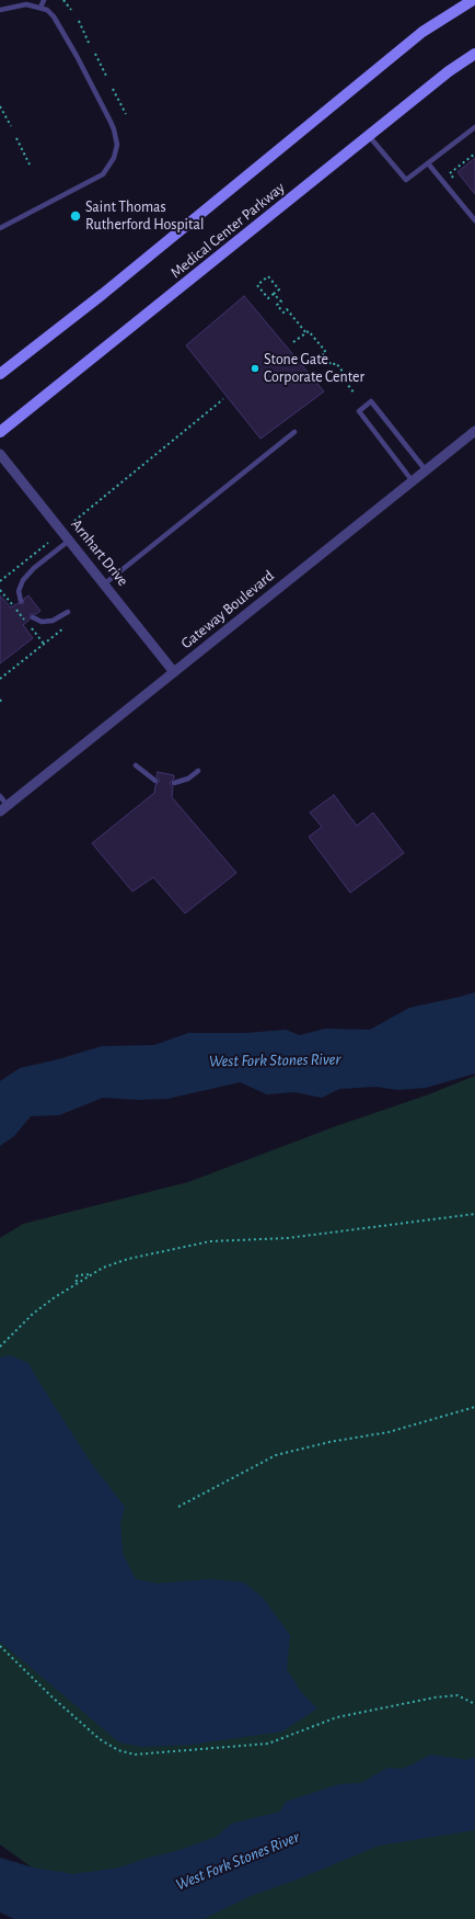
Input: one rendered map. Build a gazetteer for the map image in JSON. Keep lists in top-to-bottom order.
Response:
{
  "streets": {
    "main road": ["Medical Center Parkway"],
    "street": ["Arnhart Drive", "Gateway Boulevard"]
  },
  "crossings": [
    ["Arnhart Drive", "Gateway Boulevard"]
  ],
  "water": ["West Fork Stones River"],
  "places": ["Saint Thomas Rutherford Hospital", "Stone Gate Corporate Center"]
}
